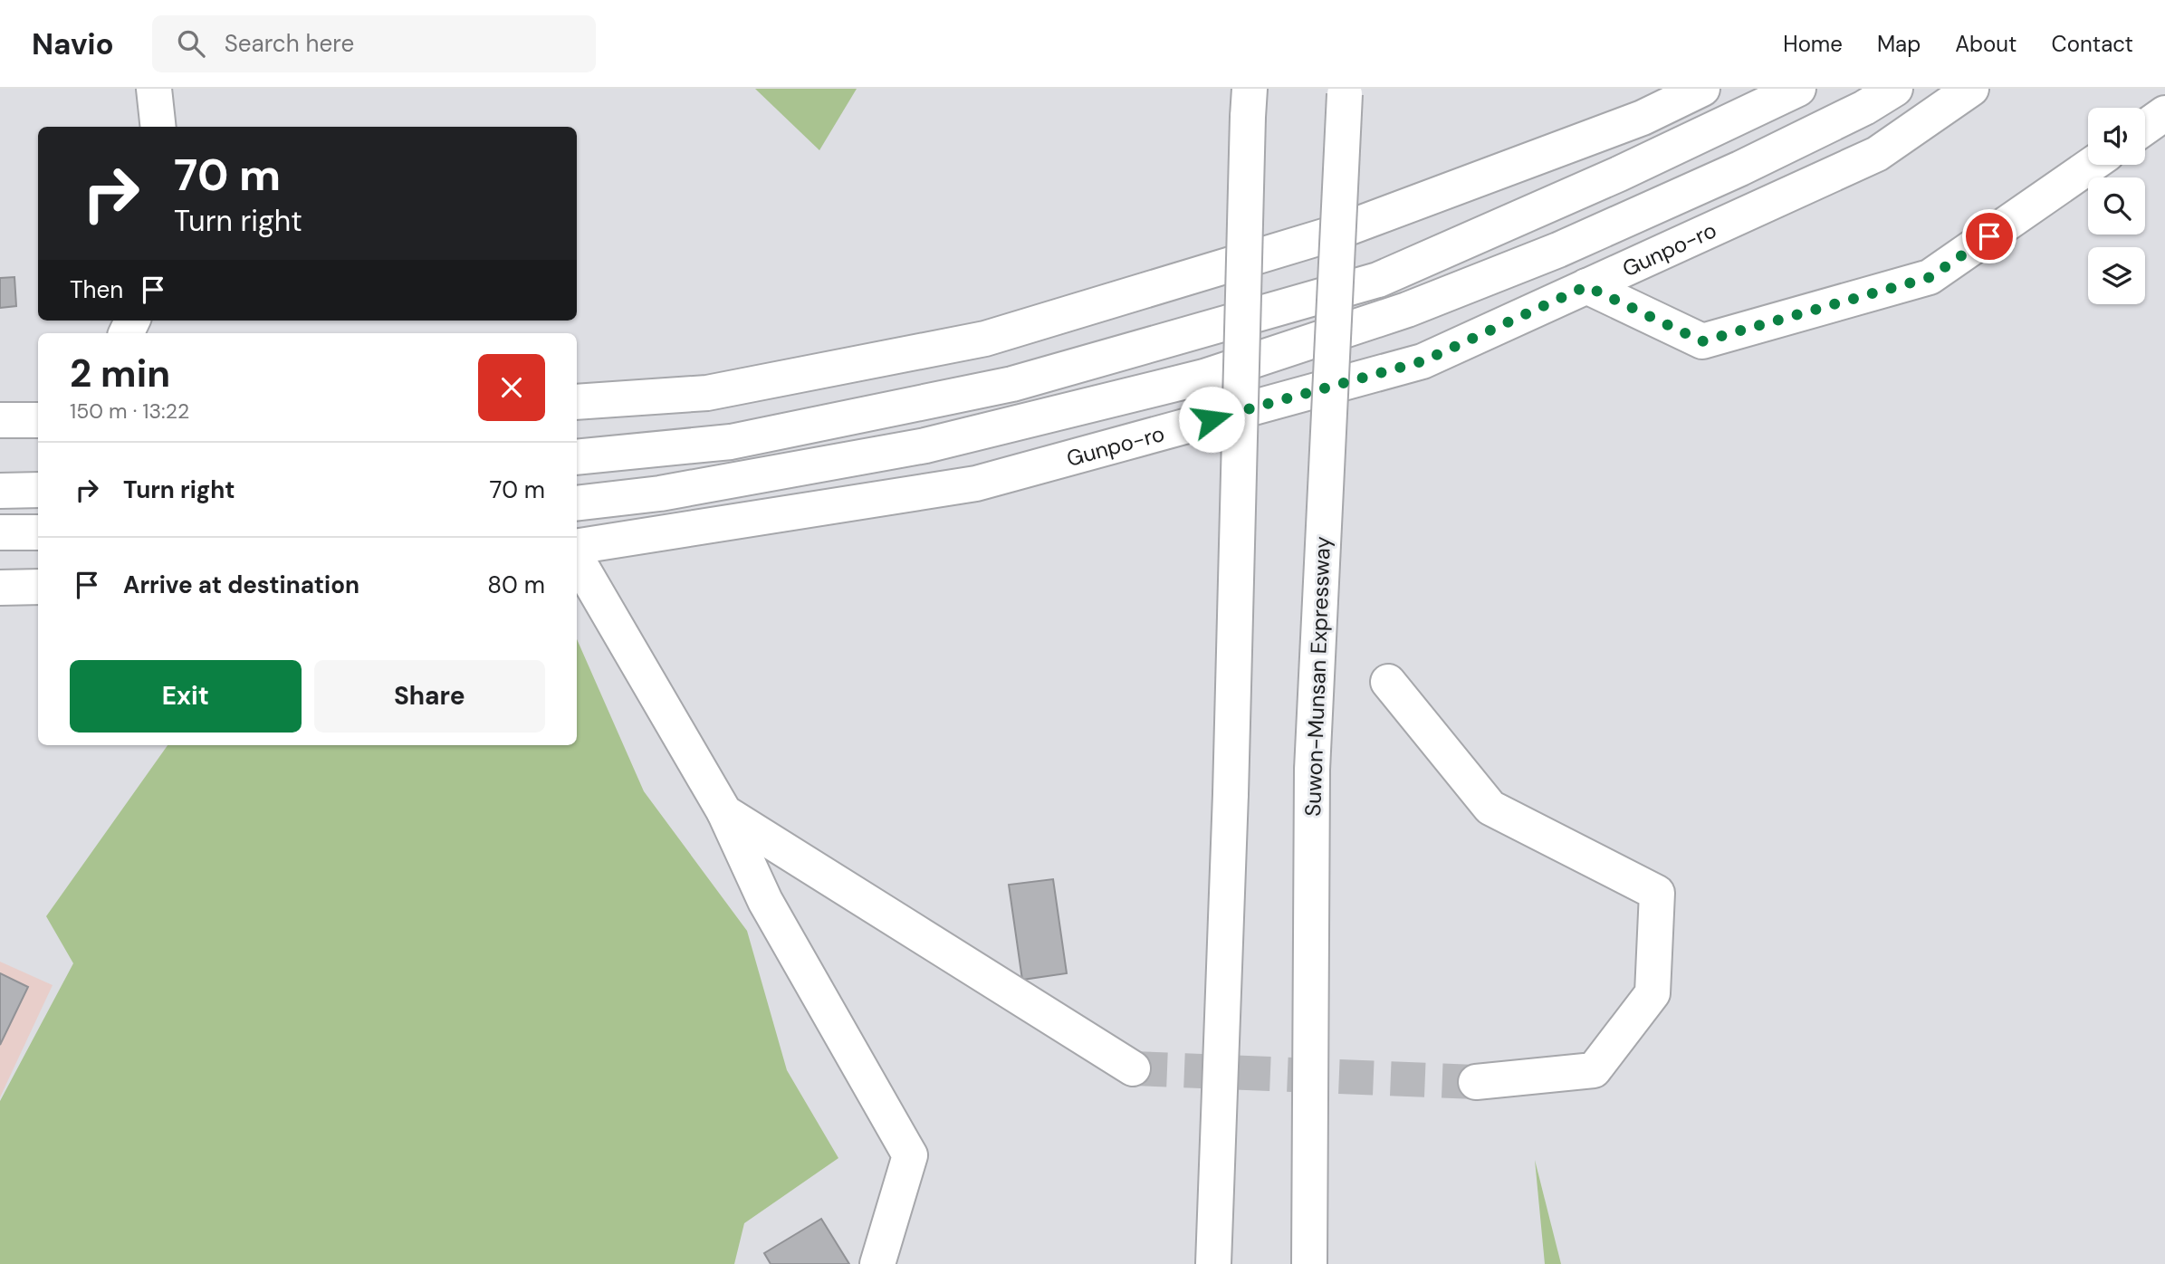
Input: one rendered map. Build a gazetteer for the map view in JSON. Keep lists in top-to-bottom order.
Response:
{
  "streets": {
    "main road": ["Gunpo-ro", "Suwon-Munsan Expressway"]
  },
  "page": {
    "header": "Navio",
    "search": "Search here",
    "nav": [
      "Home",
      "Map",
      "About",
      "Contact"
    ],
    "turn": ["70 m", "Turn right"],
    "then": "Then",
    "heading": ["2 min", "150 m · 13:22"],
    "list": [
      {
        "name": "Turn right",
        "value": "70 m"
      },
      {
        "name": "Arrive at destination",
        "value": "80 m"
      }
    ],
    "buttons": ["Exit", "Share"]
  }
}
